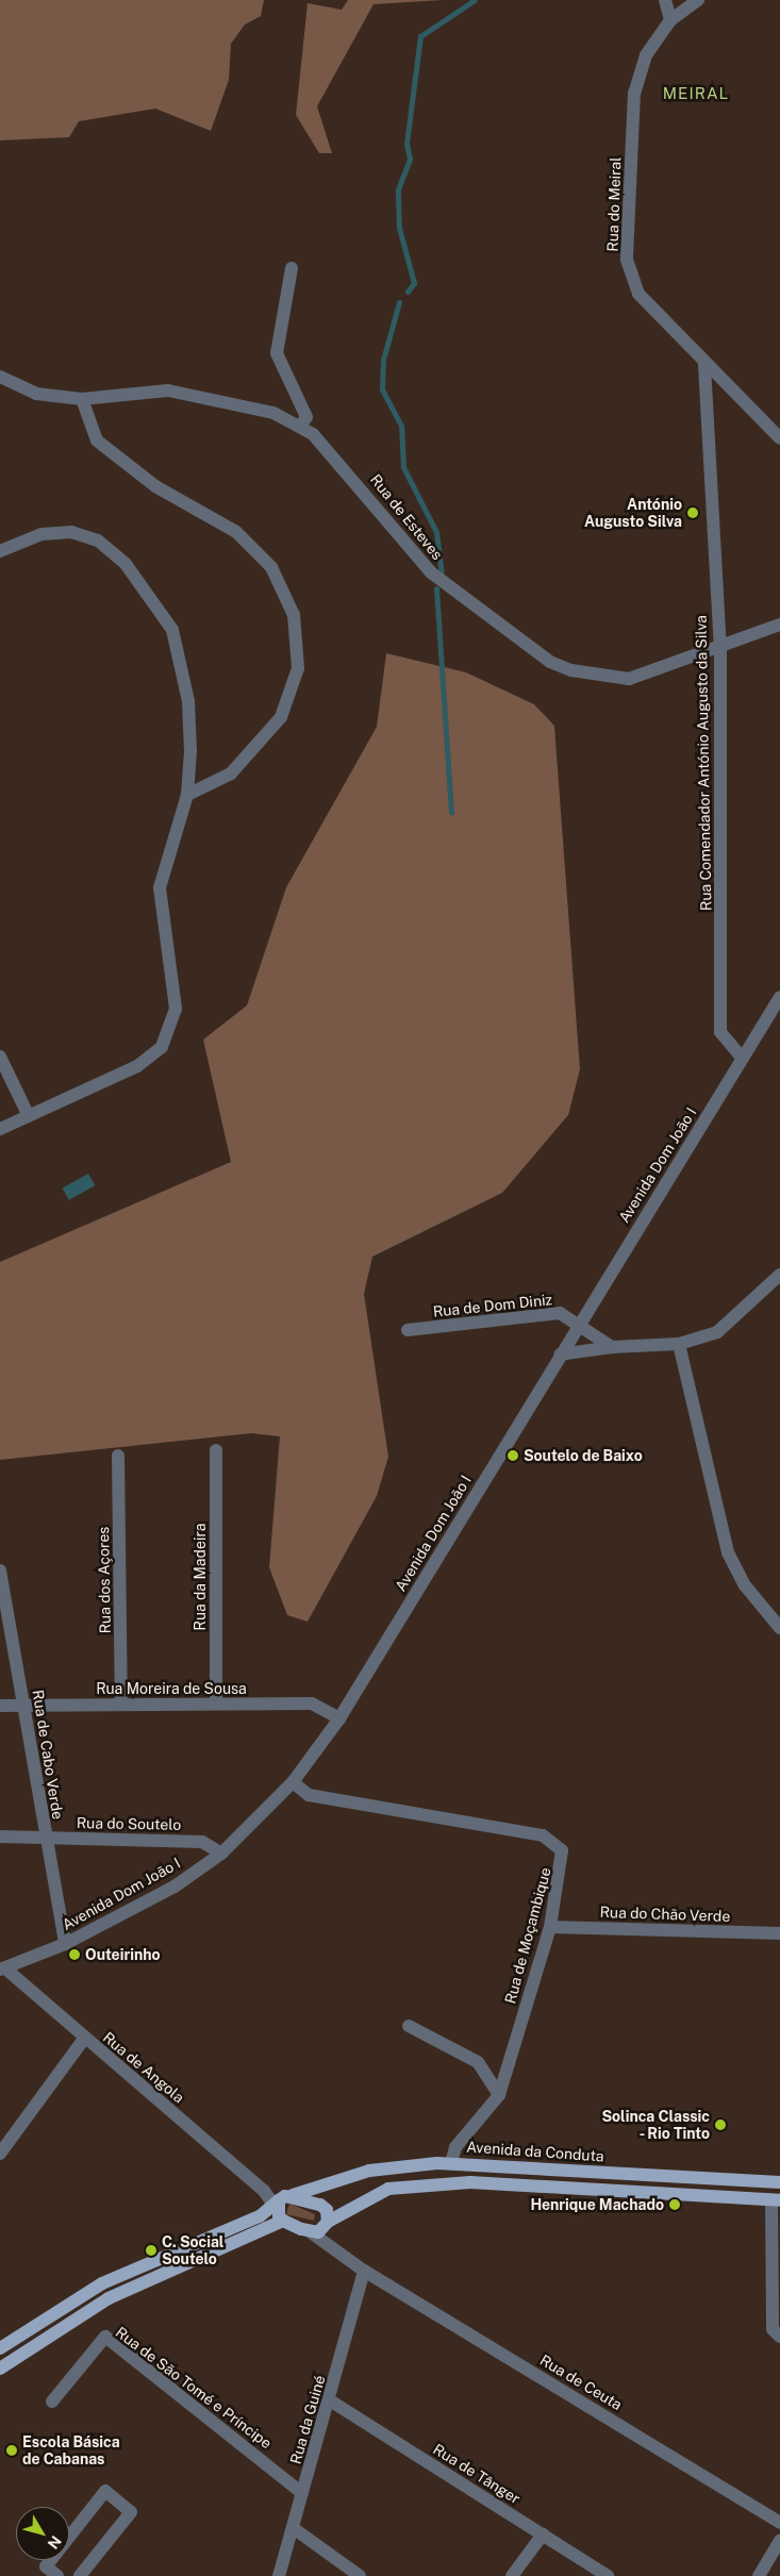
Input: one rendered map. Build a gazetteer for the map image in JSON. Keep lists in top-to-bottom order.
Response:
{
  "streets": {
    "main road": ["Rua de Angola", "Avenida da Conduta"],
    "street": [
      "Rua do Meiral",
      "Rua de Esteves",
      "Rua Comendador António Augusto da Silva",
      "Avenida Dom João I",
      "Rua de Dom Diniz",
      "Rua da Madeira",
      "Rua dos Açores",
      "Rua Moreira de Sousa",
      "Rua de Cabo Verde",
      "Rua do Soutelo",
      "Rua do Chão Verde",
      "Rua de Moçambique",
      "Rua de Ceuta",
      "Rua de São Tomé e Príncipe",
      "Rua da Guiné",
      "Rua de Tânger"
    ]
  },
  "crossings": [
    ["Rua do Meiral", "Rua Comendador António Augusto da Silva"],
    ["Rua de Esteves", "Rua Comendador António Augusto da Silva"],
    ["Rua Comendador António Augusto da Silva", "Avenida Dom João I"],
    ["Avenida Dom João I", "Rua de Dom Diniz"],
    ["Avenida Dom João I", "Rua Moreira de Sousa"],
    ["Avenida Dom João I", "Rua de Cabo Verde"],
    ["Avenida Dom João I", "Rua do Soutelo"],
    ["Avenida Dom João I", "Rua de Moçambique"],
    ["Avenida Dom João I", "Rua de Angola"],
    ["Rua da Madeira", "Rua Moreira de Sousa"],
    ["Rua dos Açores", "Rua Moreira de Sousa"],
    ["Rua Moreira de Sousa", "Rua de Cabo Verde"],
    ["Rua de Cabo Verde", "Rua do Soutelo"],
    ["Rua do Chão Verde", "Rua de Moçambique"],
    ["Rua de Moçambique", "Avenida da Conduta"],
    ["Rua de Angola", "Avenida da Conduta"],
    ["Rua de Ceuta", "Rua da Guiné"],
    ["Rua de São Tomé e Príncipe", "Rua da Guiné"],
    ["Rua da Guiné", "Rua de Tânger"]
  ],
  "districts": ["MEIRAL"],
  "places": [
    "António Augusto Silva",
    "Soutelo de Baixo",
    "Outeirinho",
    "Solinca Classic - Rio Tinto",
    "Henrique Machado",
    "C. Social Soutelo",
    "Escola Básica de Cabanas"
  ],
  "north": "bottom right"
}
